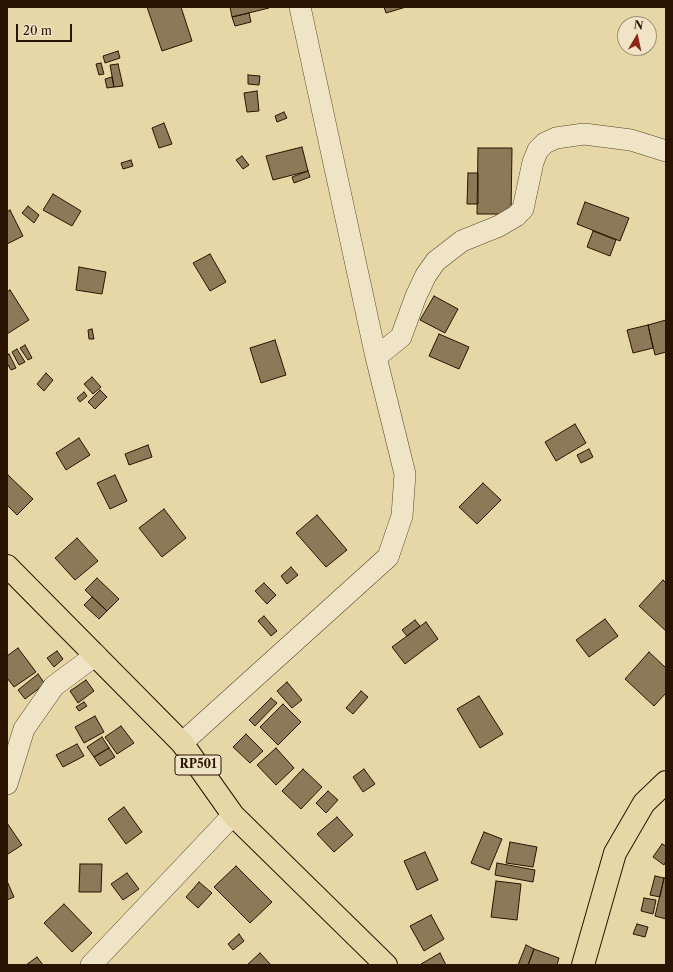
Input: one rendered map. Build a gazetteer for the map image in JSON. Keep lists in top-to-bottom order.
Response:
{
  "streets": {
    "main road": ["RP501"]
  },
  "scale_bar": "20 m",
  "north": "top"
}
